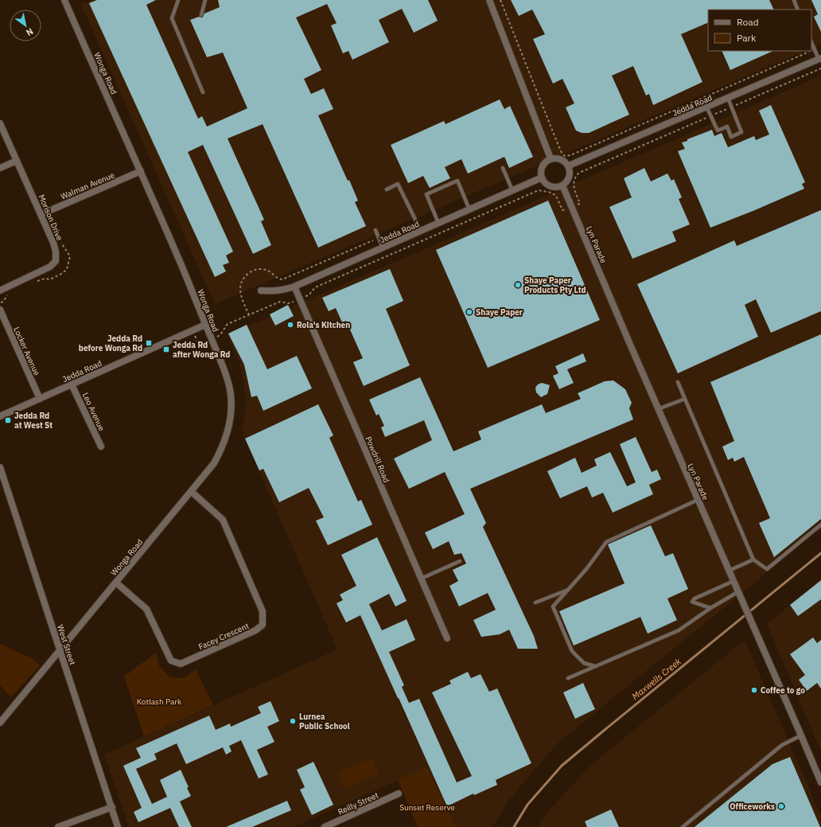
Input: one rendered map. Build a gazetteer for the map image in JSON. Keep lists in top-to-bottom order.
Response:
{
  "streets": {
    "street": [
      "Wonga Road",
      "Jedda Road",
      "Walman Avenue",
      "Morison Drive",
      "Lyn Parade",
      "Locker Avenue",
      "Leo Avenue",
      "Powdrill Road",
      "Facey Crescent",
      "West Street",
      "Reilly Street"
    ]
  },
  "crossings": [
    ["Wonga Road", "Jedda Road"],
    ["Wonga Road", "Walman Avenue"],
    ["Wonga Road", "Facey Crescent"],
    ["Wonga Road", "West Street"],
    ["Jedda Road", "Lyn Parade"],
    ["Jedda Road", "Locker Avenue"],
    ["Jedda Road", "Leo Avenue"],
    ["Jedda Road", "Powdrill Road"],
    ["Walman Avenue", "Morison Drive"]
  ],
  "water": ["Maxwells Creek"],
  "parks": ["Kotlash Park", "Sunset Reserve"],
  "places": {
    "other": [
      "Shaye Paper Products Pty Ltd",
      "Shaye Paper",
      "Rola's Kitchen",
      "Coffee to go",
      "Lurnea Public School",
      "Officeworks"
    ],
    "transit": ["Jedda Rd before Wonga Rd", "Jedda Rd after Wonga Rd", "Jedda Rd at West St"]
  },
  "legend": ["Road", "Park"],
  "north": "bottom right"
}
